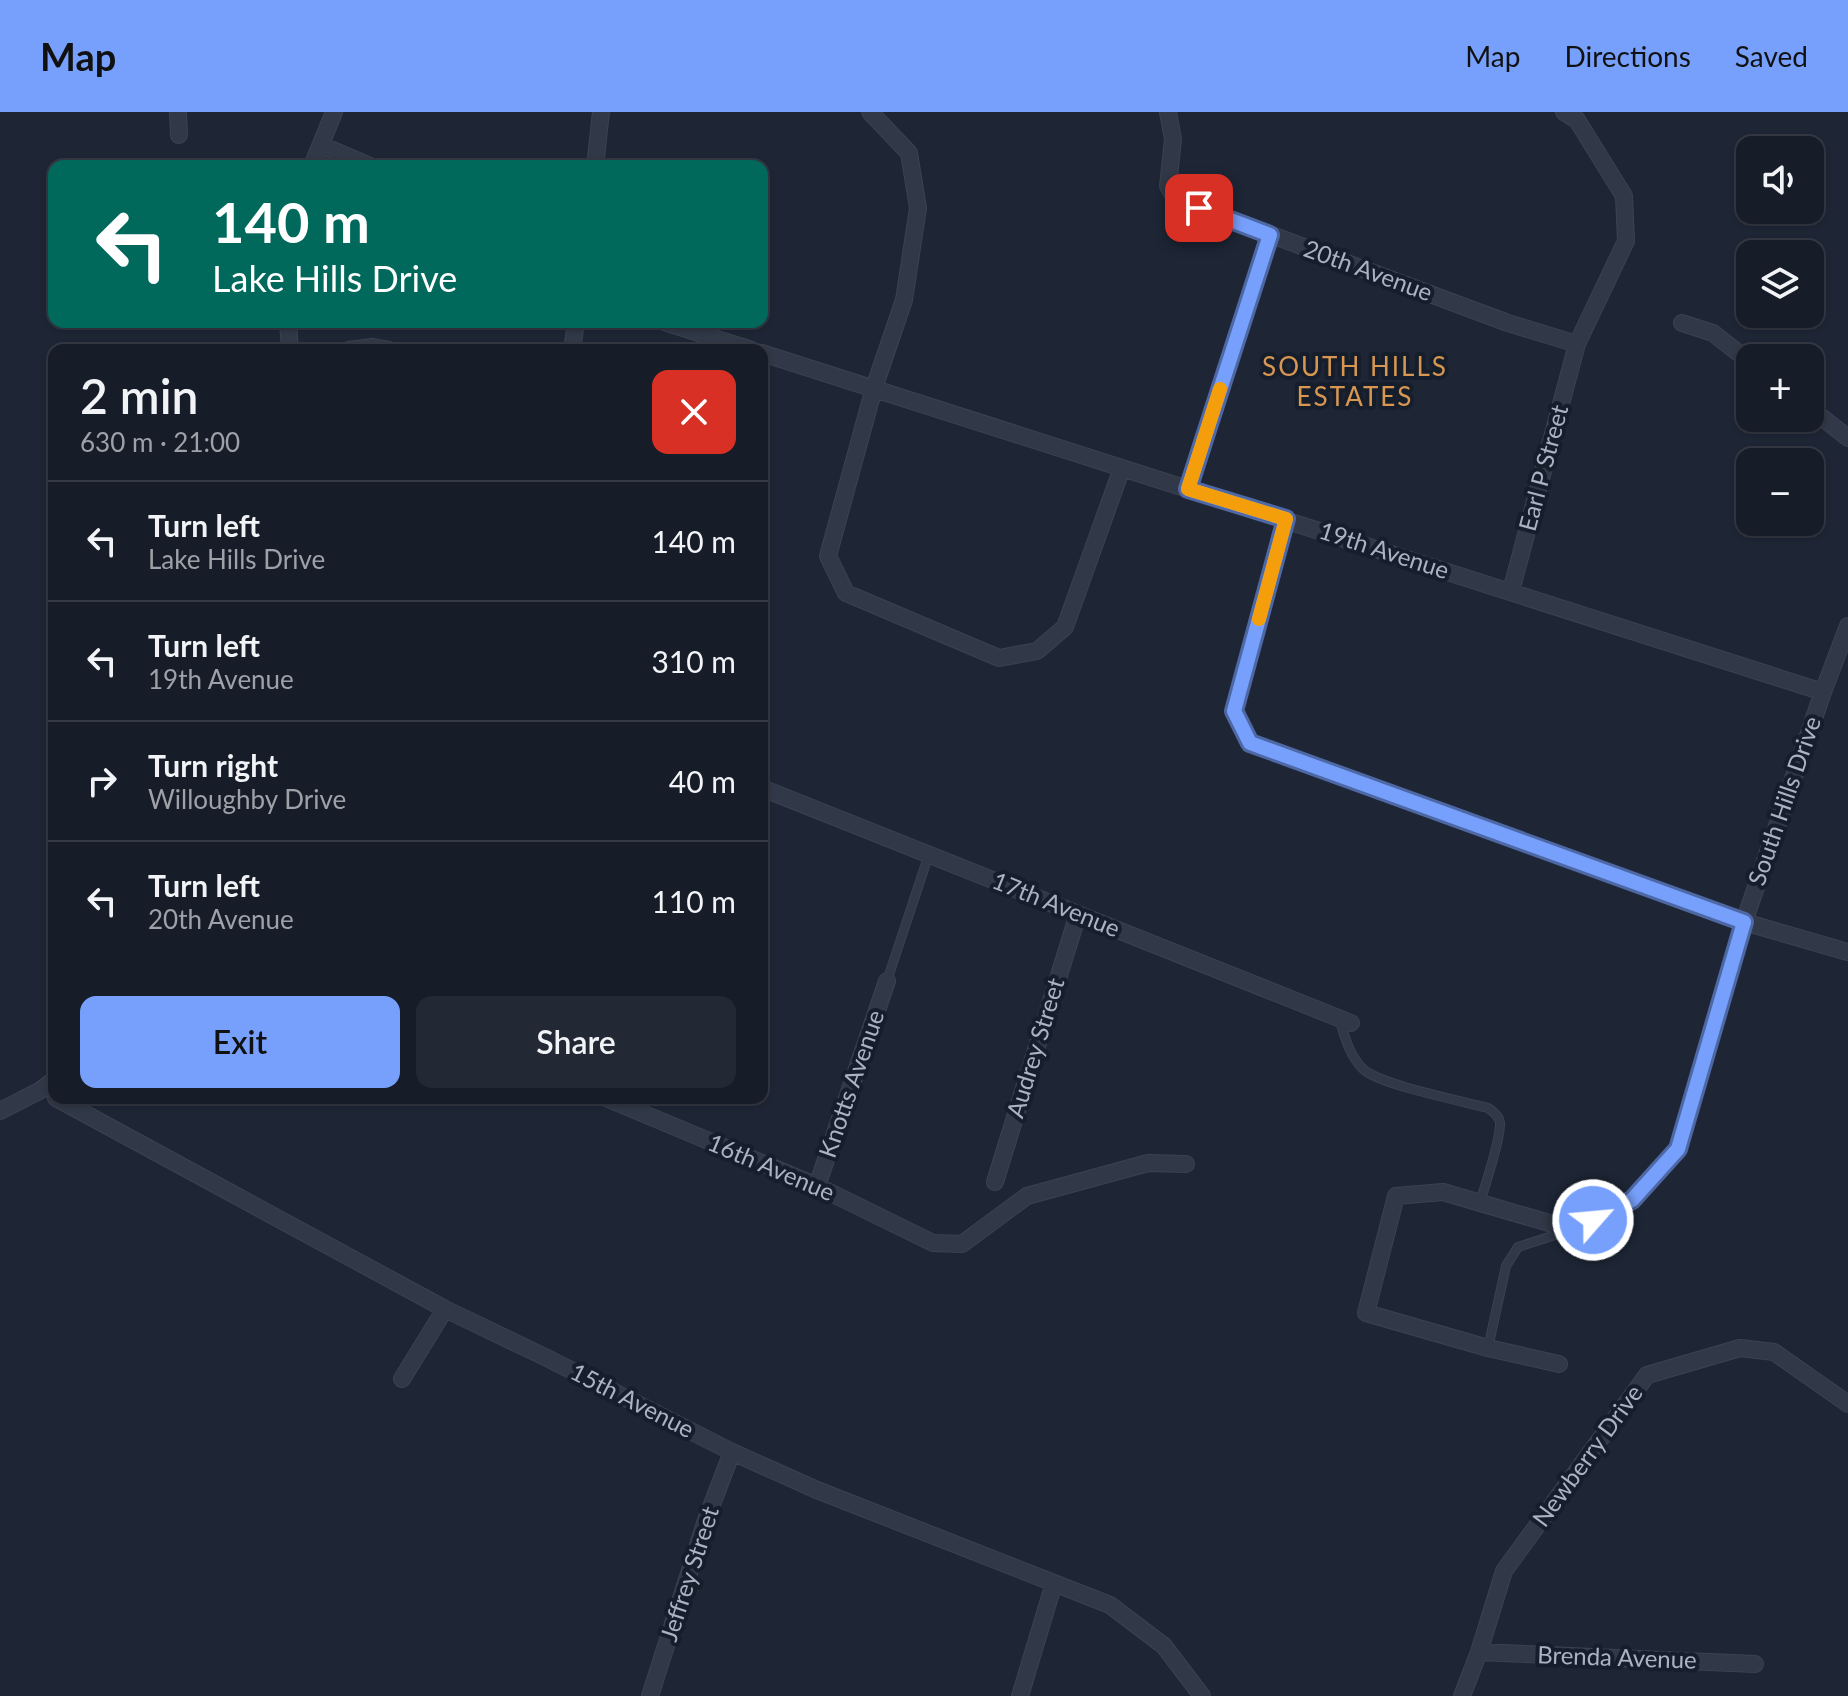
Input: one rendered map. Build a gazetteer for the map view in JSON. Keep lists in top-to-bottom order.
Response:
{
  "streets": {
    "street": [
      "20th Avenue",
      "Earl P Street",
      "19th Avenue",
      "South Hills Drive",
      "17th Avenue",
      "Audrey Street",
      "Knotts Avenue",
      "16th Avenue",
      "15th Avenue",
      "Newberry Drive",
      "Jeffrey Street",
      "Brenda Avenue"
    ]
  },
  "crossings": [
    ["20th Avenue", "Earl P Street"],
    ["Earl P Street", "19th Avenue"],
    ["19th Avenue", "South Hills Drive"],
    ["17th Avenue", "Audrey Street"],
    ["Knotts Avenue", "16th Avenue"],
    ["15th Avenue", "Jeffrey Street"],
    ["Newberry Drive", "Brenda Avenue"]
  ],
  "districts": ["SOUTH HILLS ESTATES"],
  "page": {
    "header": "Map",
    "nav": ["Map", "Directions", "Saved"],
    "map_buttons": ["+", "−"],
    "turn": ["140 m", "Lake Hills Drive"],
    "heading": ["2 min", "630 m · 21:00"],
    "list": [
      {
        "name": "Turn left",
        "note": "Lake Hills Drive",
        "value": "140 m"
      },
      {
        "name": "Turn left",
        "note": "19th Avenue",
        "value": "310 m"
      },
      {
        "name": "Turn right",
        "note": "Willoughby Drive",
        "value": "40 m"
      },
      {
        "name": "Turn left",
        "note": "20th Avenue",
        "value": "110 m"
      }
    ],
    "buttons": ["Exit", "Share"]
  }
}
